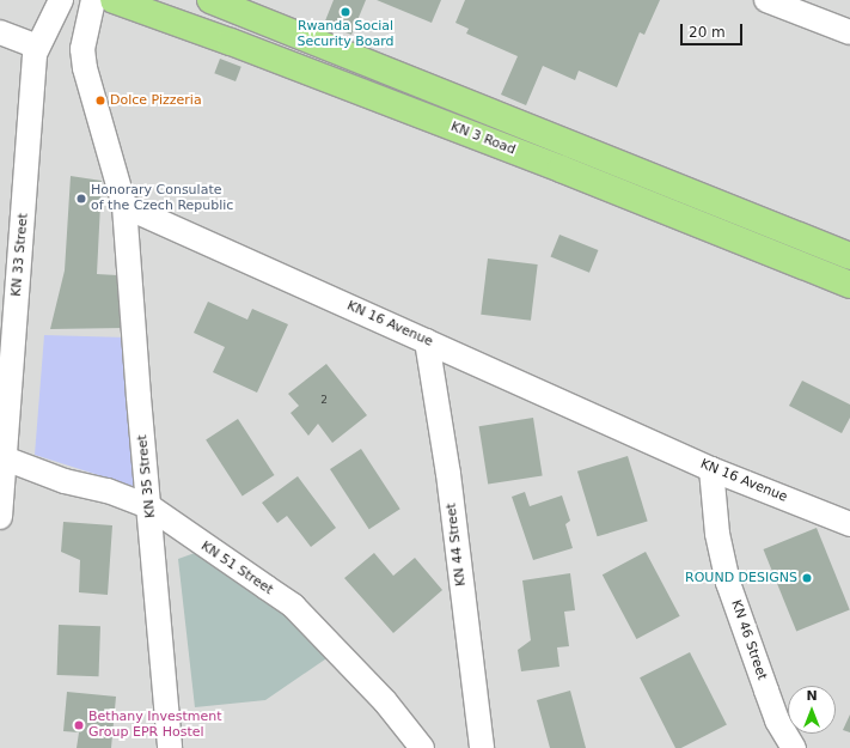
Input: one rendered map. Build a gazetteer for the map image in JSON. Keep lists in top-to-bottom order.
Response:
{
  "streets": {
    "highway": ["KN 3 Road"],
    "street": [
      "KN 33 Street",
      "KN 16 Avenue",
      "KN 35 Street",
      "KN 44 Street",
      "KN 51 Street",
      "KN 46 Street"
    ]
  },
  "crossings": [
    ["KN 33 Street", "KN 51 Street"],
    ["KN 16 Avenue", "KN 35 Street"],
    ["KN 16 Avenue", "KN 44 Street"],
    ["KN 16 Avenue", "KN 46 Street"],
    ["KN 35 Street", "KN 51 Street"]
  ],
  "places": [
    "Rwanda Social Security Board",
    "Dolce Pizzeria",
    "Honorary Consulate of the Czech Republic",
    "ROUND DESIGNS",
    "Bethany Investment Group EPR Hostel"
  ],
  "house_numbers": ["2"],
  "scale_bar": "20 m",
  "north": "top"
}
